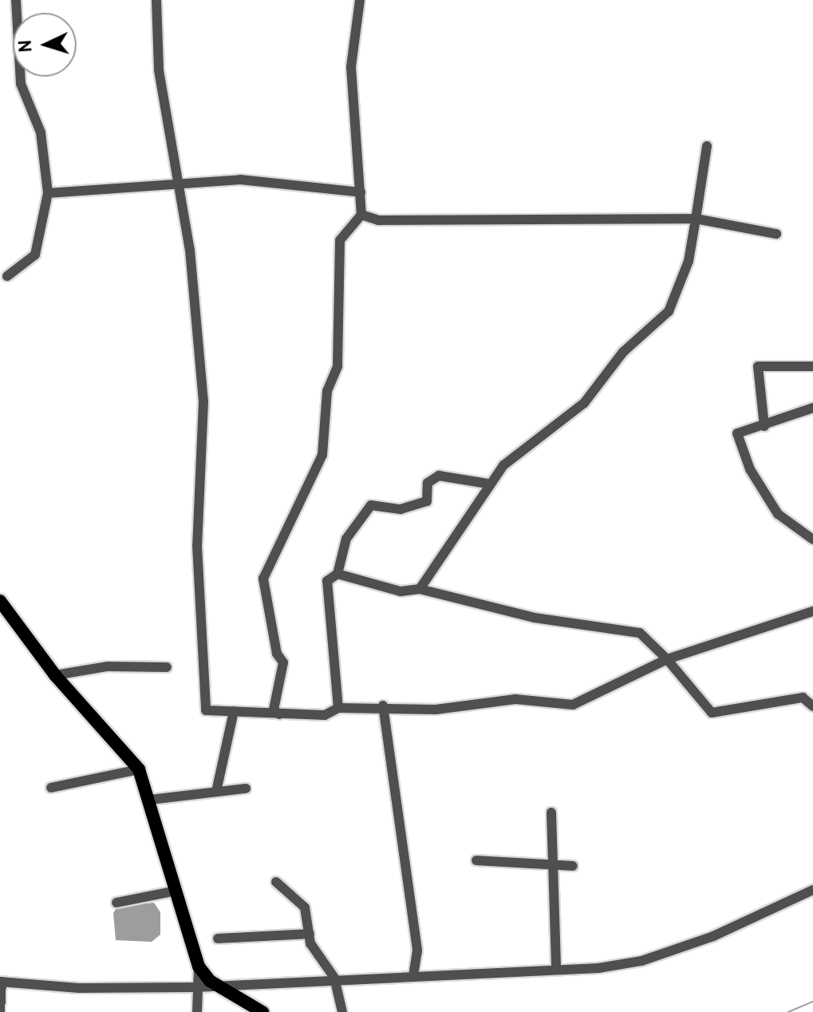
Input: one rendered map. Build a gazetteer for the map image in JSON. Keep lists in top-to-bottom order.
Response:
{
  "north": "left"
}
